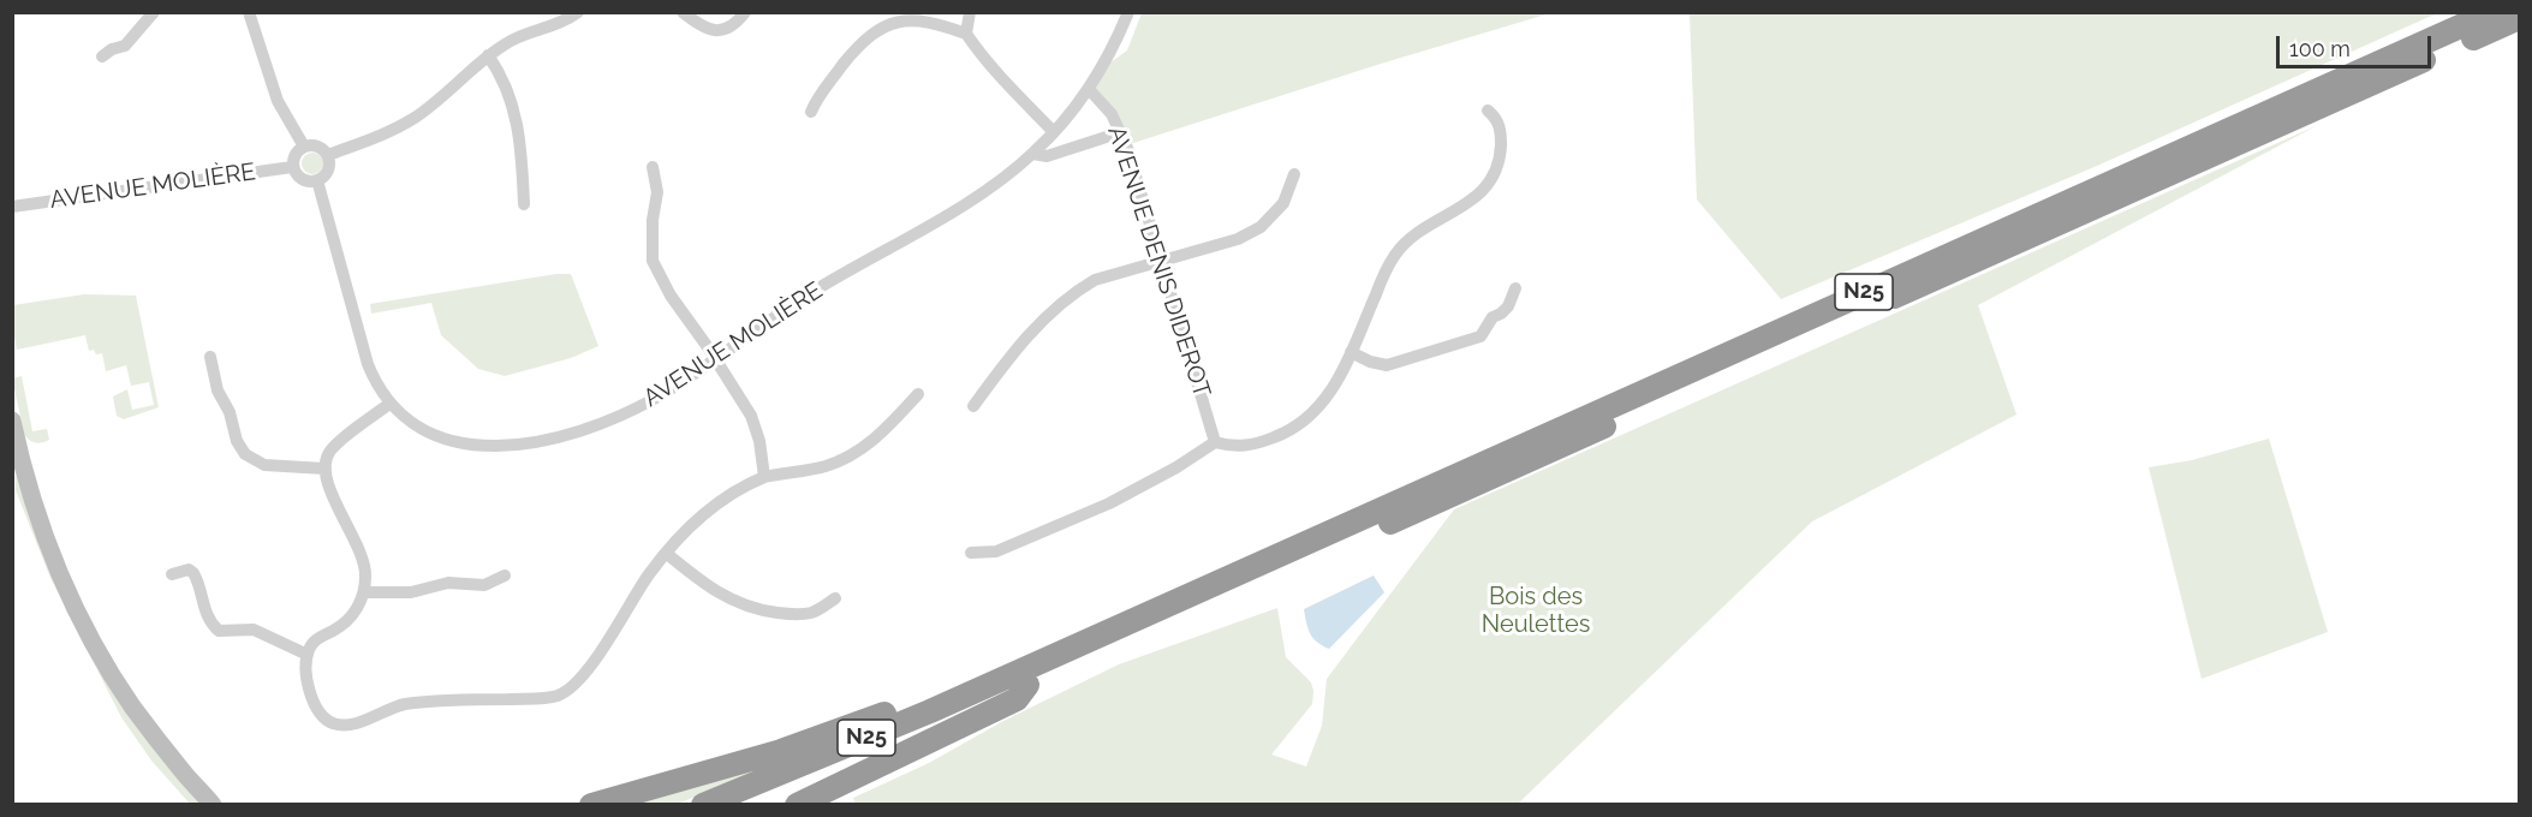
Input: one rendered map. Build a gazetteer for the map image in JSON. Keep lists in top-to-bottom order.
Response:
{
  "streets": {
    "highway": ["N25"],
    "street": ["AVENUE MOLIÈRE", "AVENUE DENIS DIDEROT"]
  },
  "crossings": [
    ["AVENUE MOLIÈRE", "AVENUE DENIS DIDEROT"]
  ],
  "parks": ["Bois des Neulettes"],
  "scale_bar": "100 m"
}
